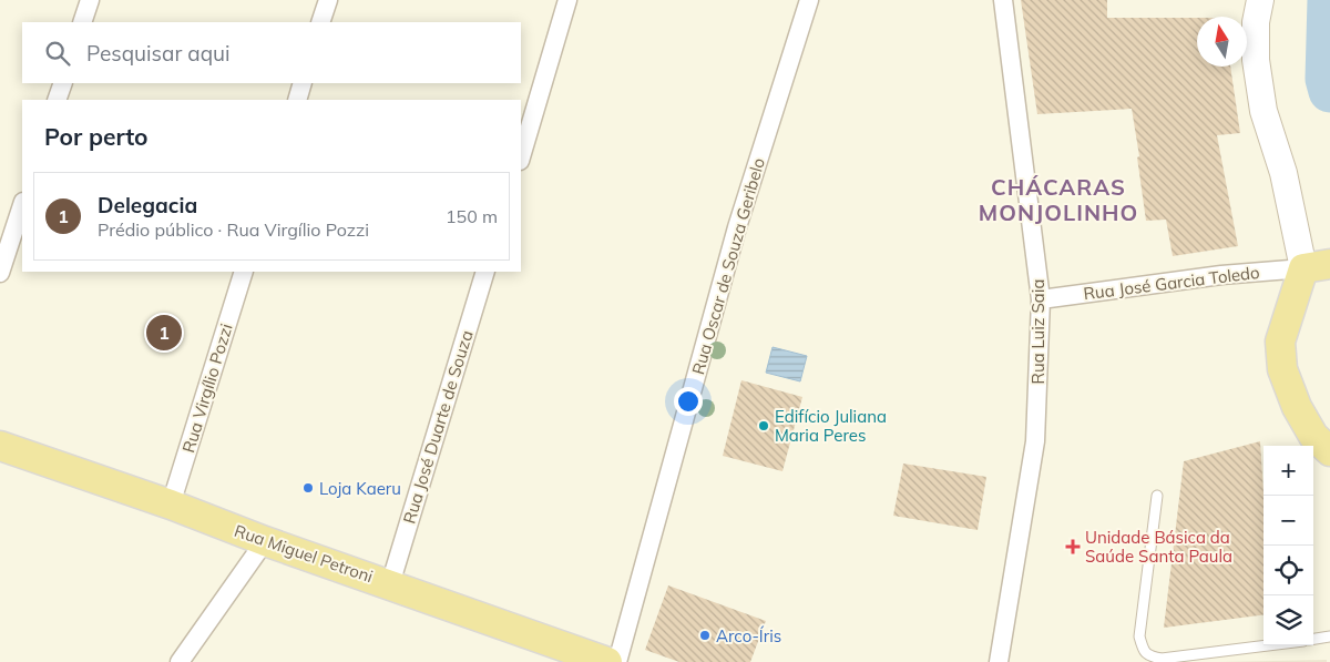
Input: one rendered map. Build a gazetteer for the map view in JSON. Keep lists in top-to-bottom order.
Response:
{
  "streets": {
    "main road": ["Rua Miguel Petroni"],
    "street": [
      "Rua Oscar de Souza Geribelo",
      "Rua José Garcia Toledo",
      "Rua Luiz Saia",
      "Rua Virgílio Pozzi",
      "Rua José Duarte de Souza"
    ]
  },
  "crossings": [
    ["Rua Oscar de Souza Geribelo", "Rua Miguel Petroni"],
    ["Rua José Garcia Toledo", "Rua Luiz Saia"],
    ["Rua Virgílio Pozzi", "Rua Miguel Petroni"],
    ["Rua José Duarte de Souza", "Rua Miguel Petroni"]
  ],
  "districts": ["CHÁCARAS MONJOLINHO"],
  "places": {
    "other": ["Edifício Juliana Maria Peres", "Loja Kaeru", "Arco-Íris"],
    "health": ["Unidade Básica da Saúde Santa Paula"]
  },
  "north": "top",
  "page": {
    "search": "Pesquisar aqui",
    "heading": "Por perto",
    "list": [
      {
        "mark": "1",
        "name": "Delegacia",
        "note": "Prédio público · Rua Virgílio Pozzi",
        "value": "150 m"
      }
    ],
    "pins": "1",
    "map_buttons": ["+", "−"]
  }
}
